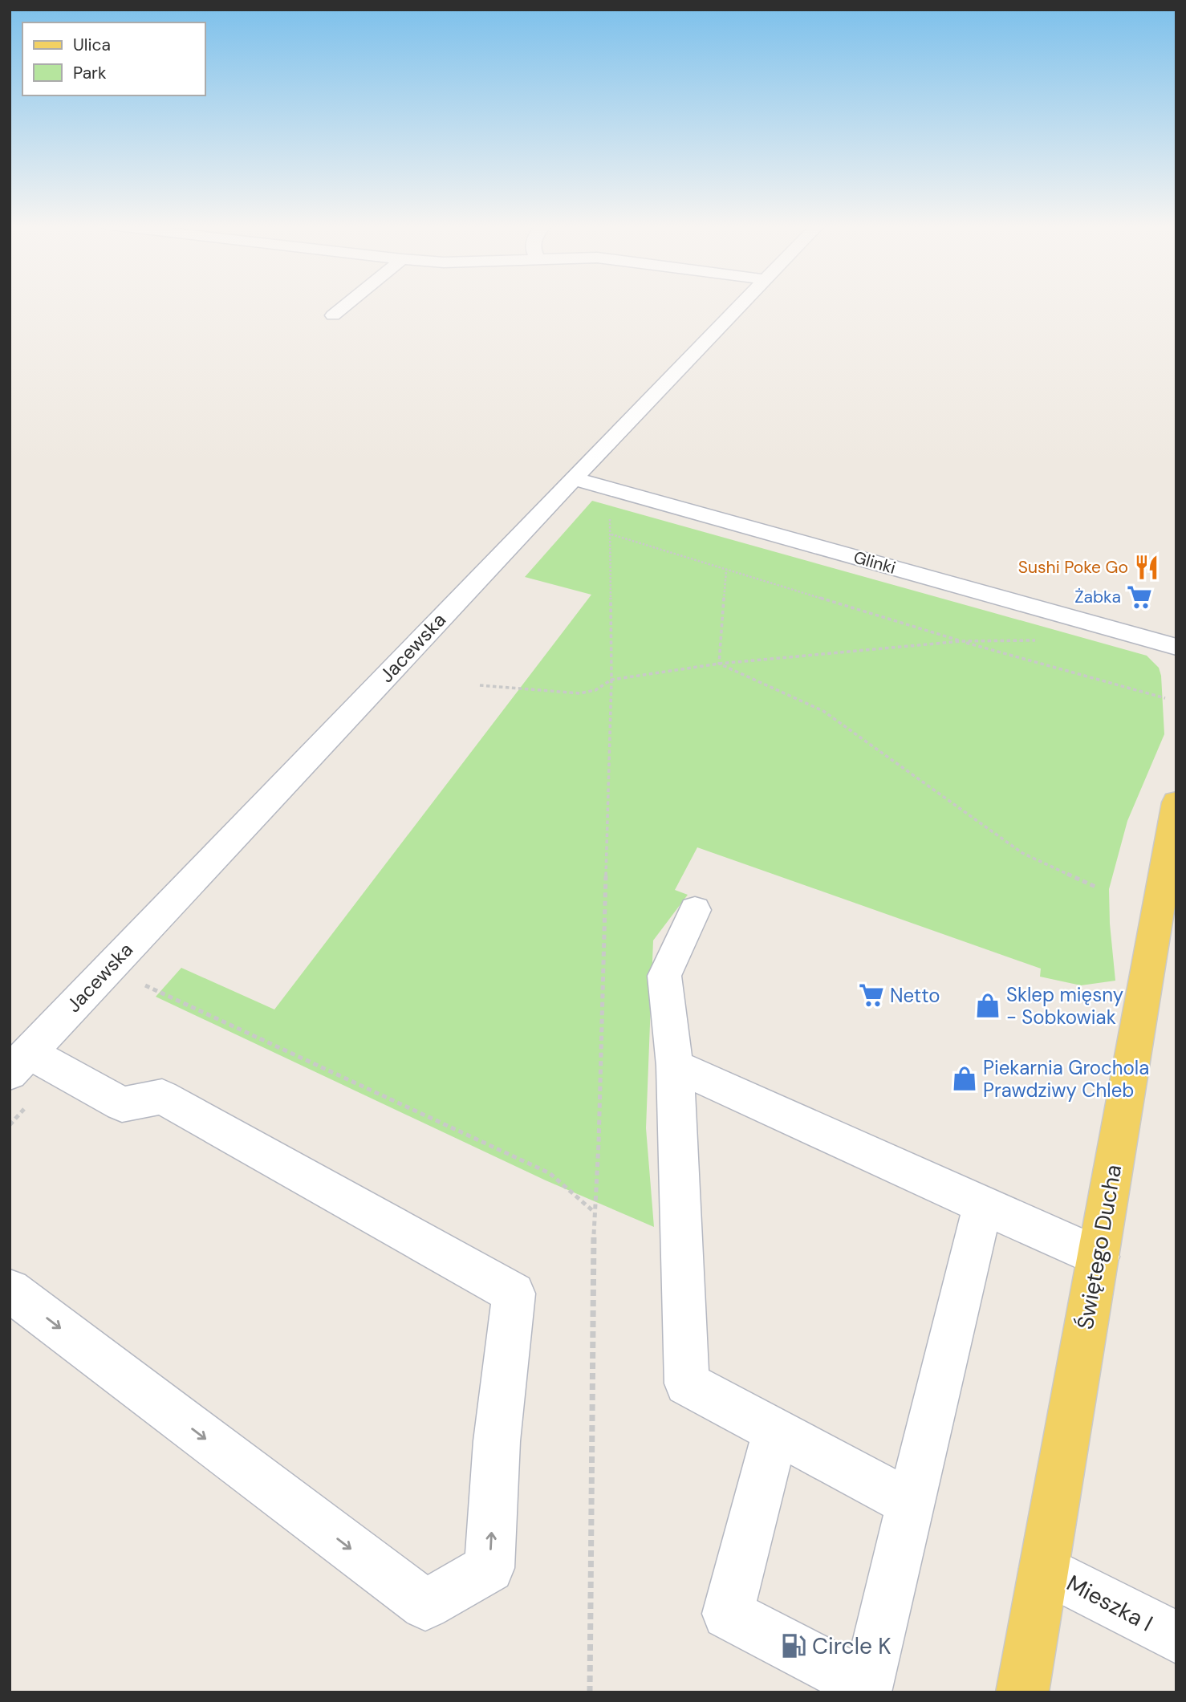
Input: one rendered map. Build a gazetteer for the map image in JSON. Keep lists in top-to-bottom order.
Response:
{
  "streets": {
    "main road": ["Świętego Ducha"],
    "street": ["Glinki", "Jacewska", "Mieszka I"]
  },
  "crossings": [
    ["Glinki", "Jacewska"],
    ["Świętego Ducha", "Mieszka I"]
  ],
  "places": {
    "restaurant": ["Sushi Poke Go"],
    "supermarket": ["Żabka", "Netto"],
    "shop": ["Sklep mięsny - Sobkowiak", "Piekarnia Grochola Prawdziwy Chleb"],
    "fuel station": ["Circle K"]
  },
  "legend": ["Ulica", "Park"]
}
